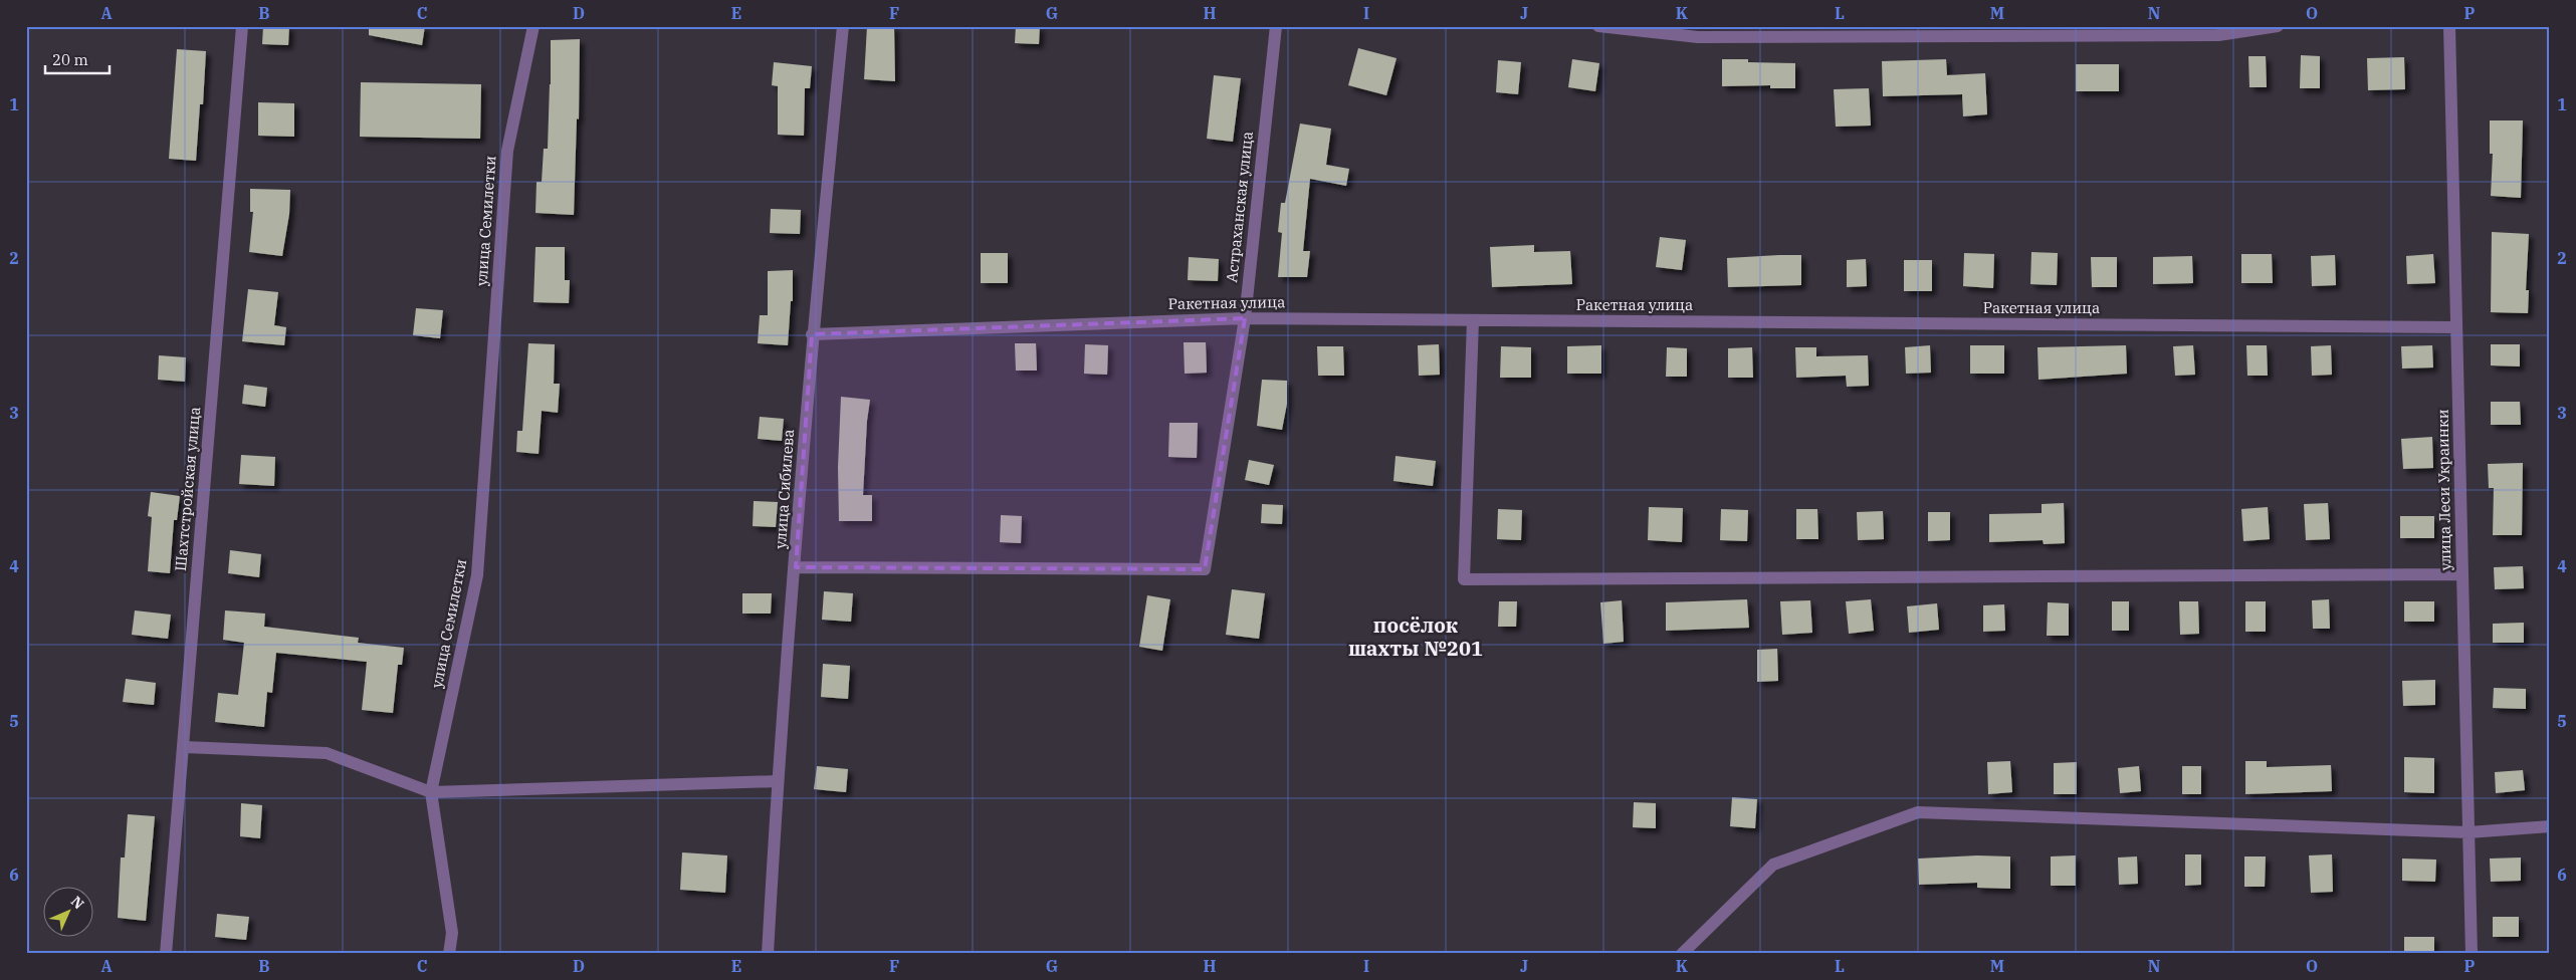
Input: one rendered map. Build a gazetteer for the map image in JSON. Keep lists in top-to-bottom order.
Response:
{
  "streets": {
    "street": [
      "Астраханская улица",
      "улица Семилетки",
      "Ракетная улица",
      "Шахтстройская улица",
      "улица Сибилева",
      "улица Леси Украинки"
    ]
  },
  "crossings": [
    ["Астраханская улица", "Ракетная улица"],
    ["Астраханская улица", "улица Сибилева"],
    ["Ракетная улица", "улица Сибилева"],
    ["Ракетная улица", "улица Леси Украинки"]
  ],
  "districts": ["посёлок шахты №201"],
  "scale_bar": "20 m",
  "north": "top right",
  "grid": {
    "columns": [
      "A",
      "B",
      "C",
      "D",
      "E",
      "F",
      "G",
      "H",
      "I",
      "J",
      "K",
      "L",
      "M",
      "N",
      "O",
      "P"
    ],
    "rows": [
      "1",
      "2",
      "3",
      "4",
      "5",
      "6"
    ]
  }
}
